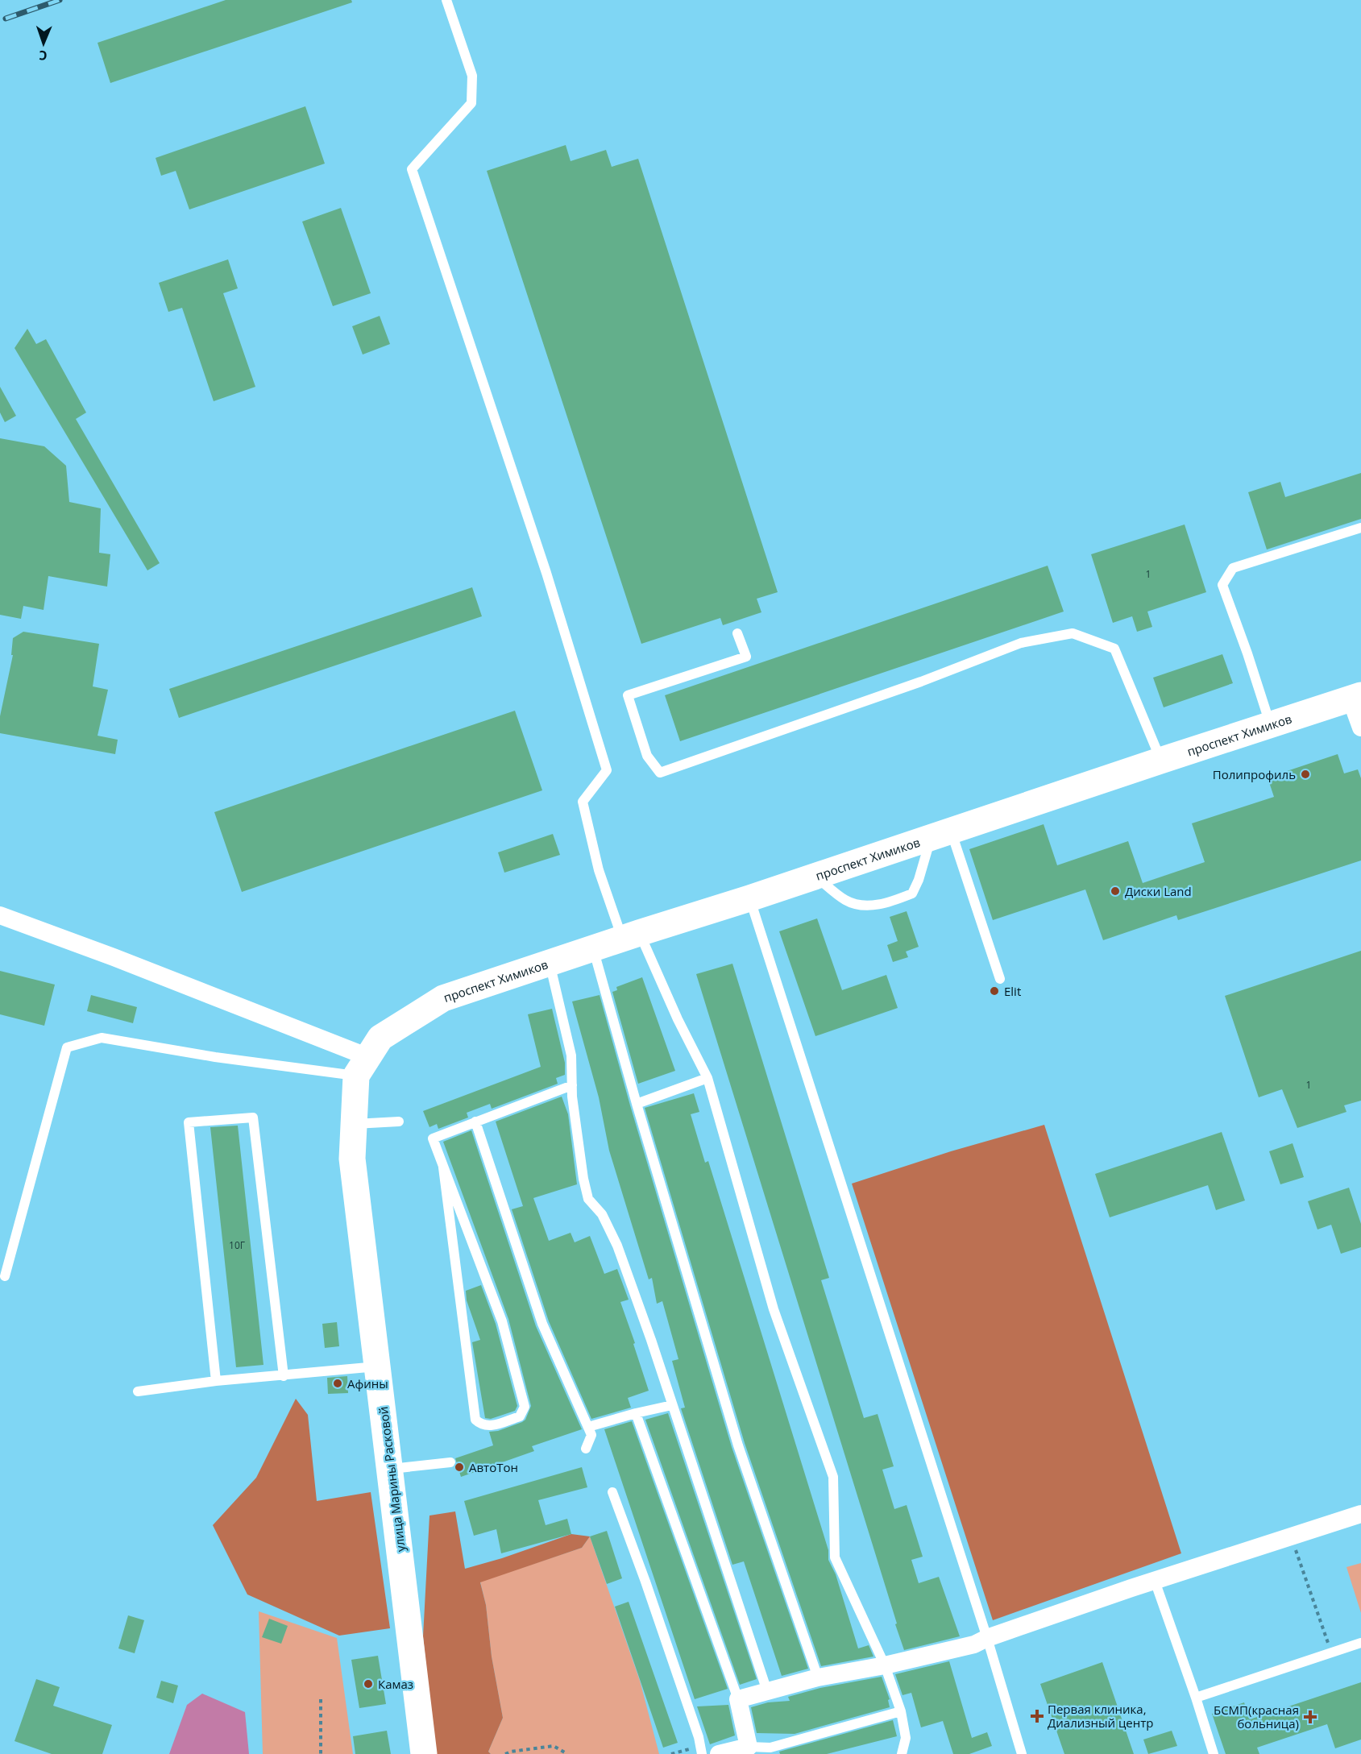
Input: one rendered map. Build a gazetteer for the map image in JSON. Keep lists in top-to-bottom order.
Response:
{
  "streets": {
    "main road": ["проспект Химиков", "улица Марины Расковой"]
  },
  "crossings": [
    ["проспект Химиков", "улица Марины Расковой"]
  ],
  "places": {
    "other": [
      "Полипрофиль",
      "Диски Land",
      "Elit",
      "Афины",
      "АвтоТон",
      "Камаз"
    ],
    "health": ["Первая клиника, Диализный центр", "БСМП(красная больница)"]
  },
  "house_numbers": ["1", "1", "10Г"],
  "north": "bottom"
}
